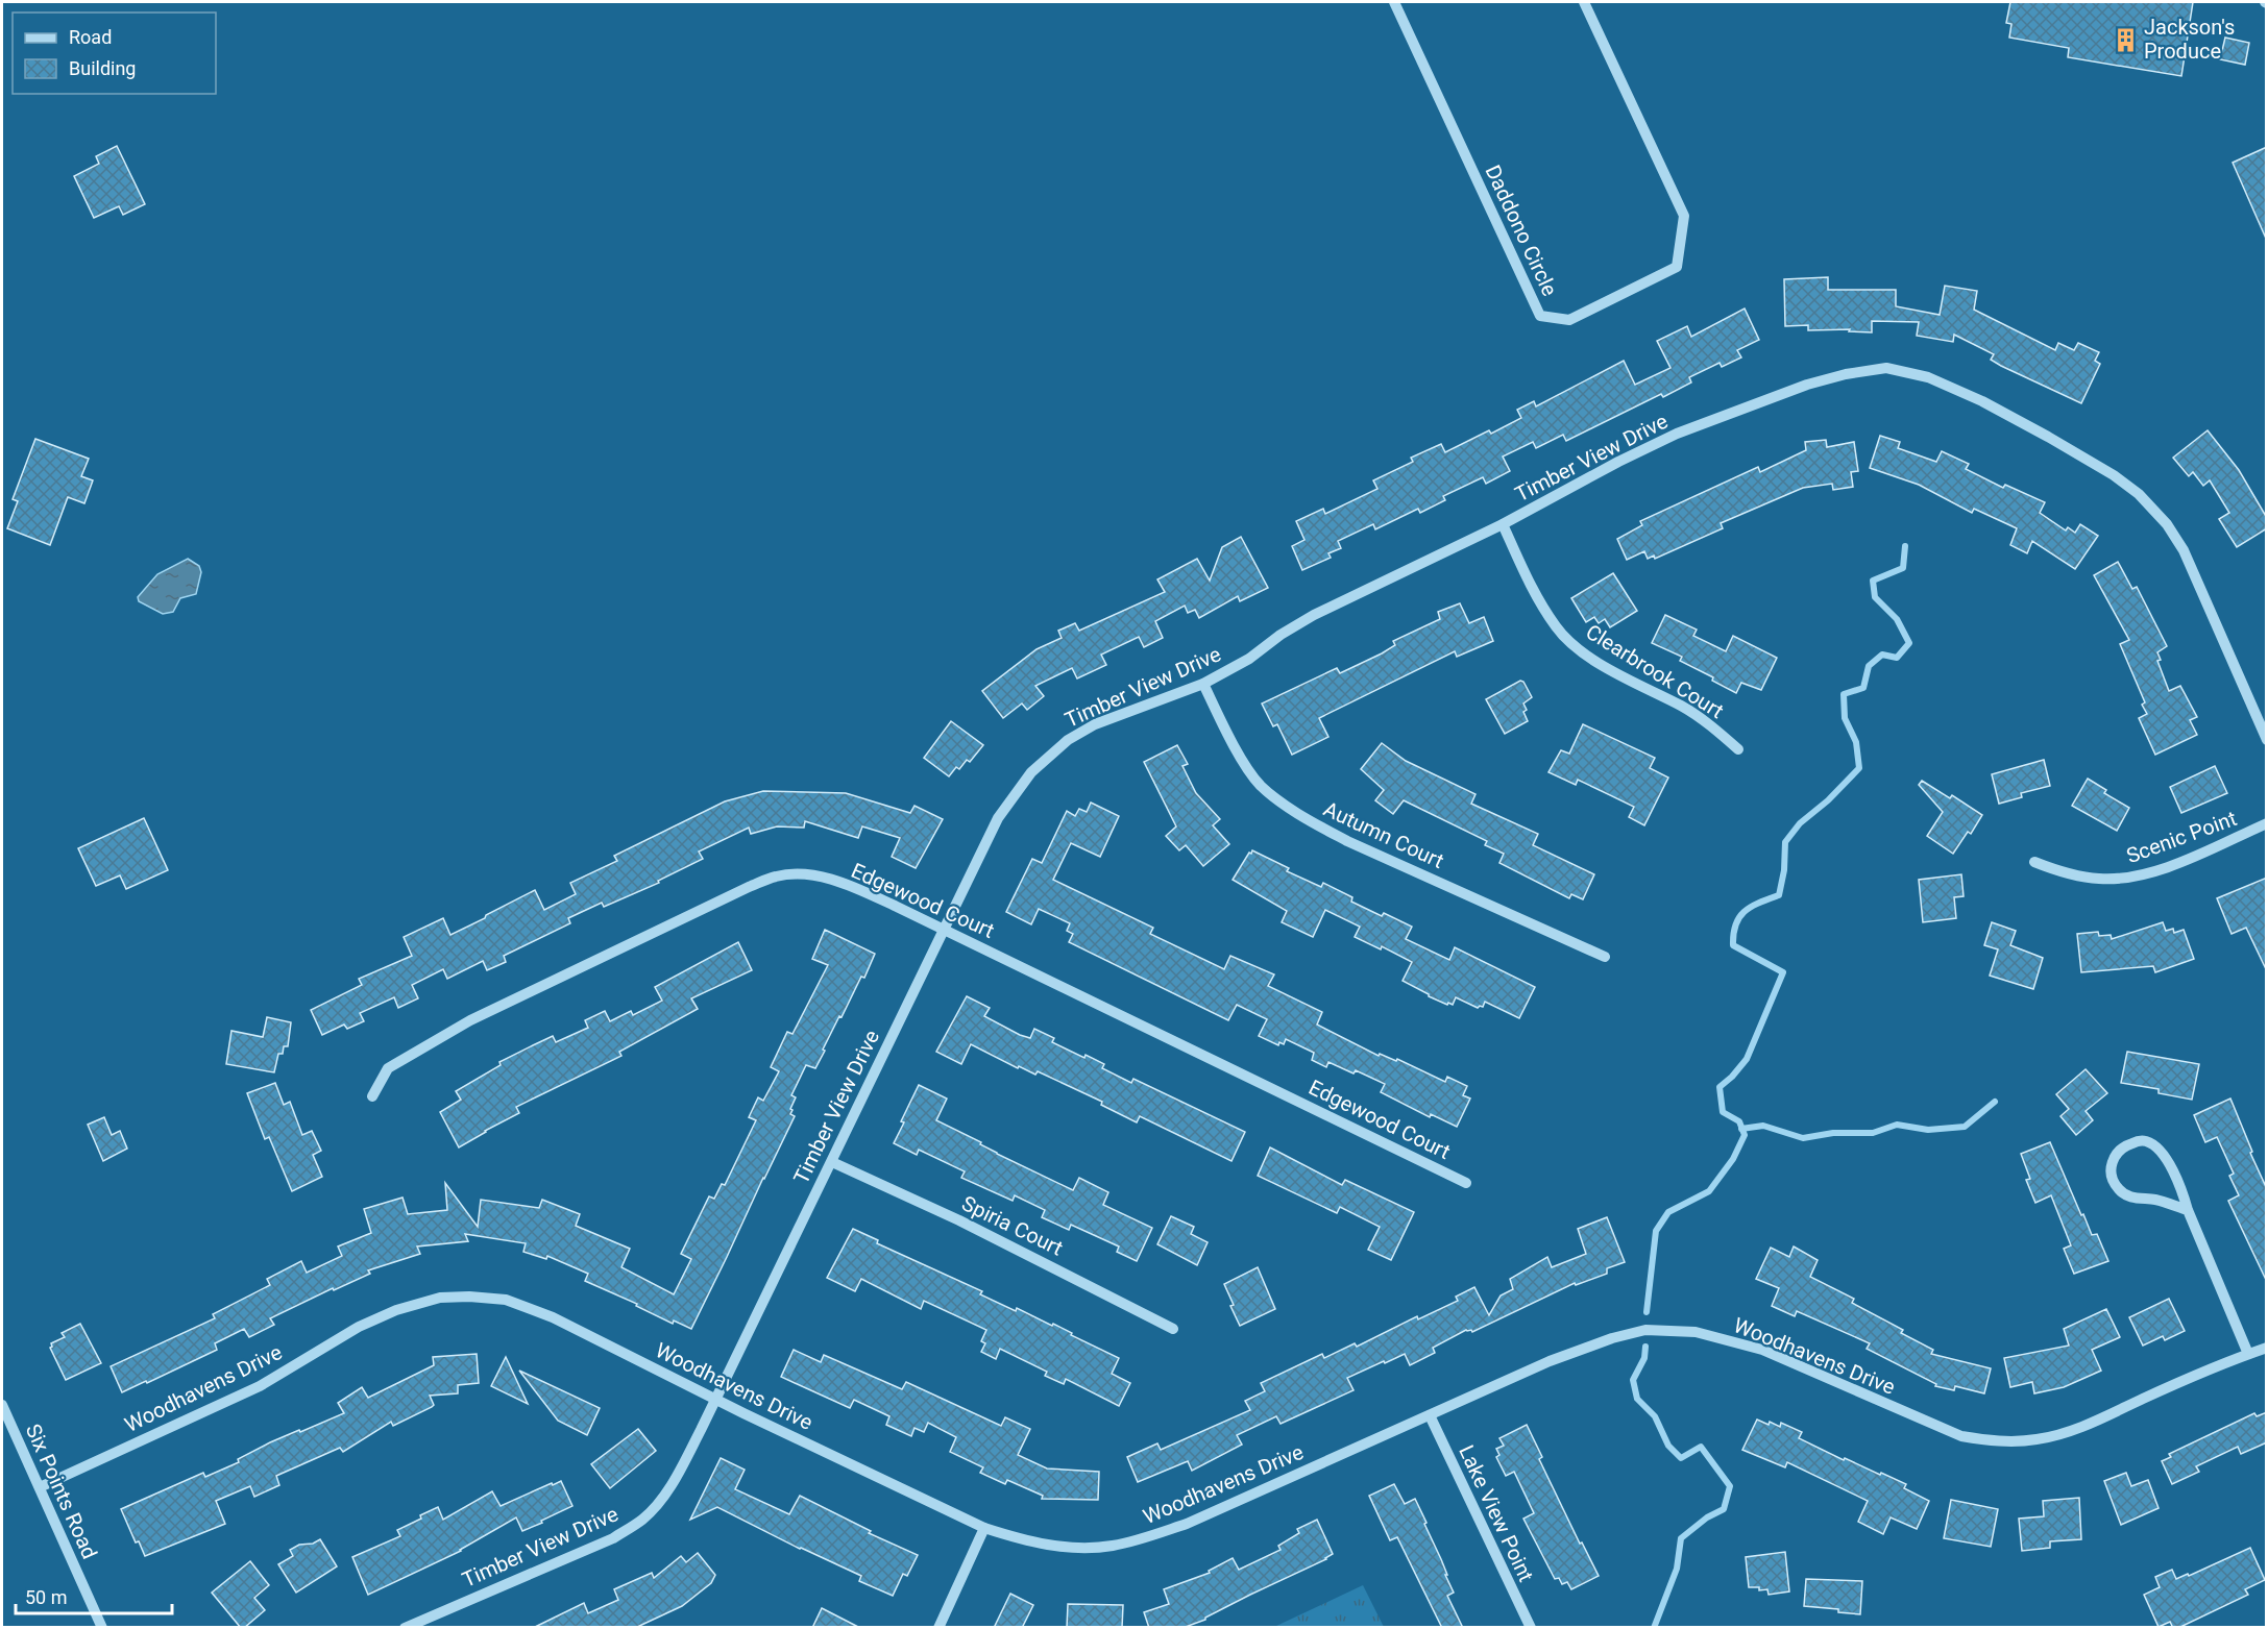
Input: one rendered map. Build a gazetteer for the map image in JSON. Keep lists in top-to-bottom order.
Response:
{
  "streets": {
    "street": [
      "Daddono Circle",
      "Timber View Drive",
      "Clearbrook Court",
      "Autumn Court",
      "Scenic Point",
      "Edgewood Court",
      "Spiria Court",
      "Woodhavens Drive",
      "Six Points Road",
      "Lake View Point"
    ]
  },
  "crossings": [
    ["Timber View Drive", "Clearbrook Court"],
    ["Timber View Drive", "Autumn Court"],
    ["Timber View Drive", "Edgewood Court"],
    ["Timber View Drive", "Spiria Court"],
    ["Timber View Drive", "Woodhavens Drive"],
    ["Woodhavens Drive", "Six Points Road"],
    ["Woodhavens Drive", "Lake View Point"]
  ],
  "places": {
    "building": ["Jackson's Produce"]
  },
  "legend": ["Road", "Building"],
  "scale_bar": "50 m"
}
